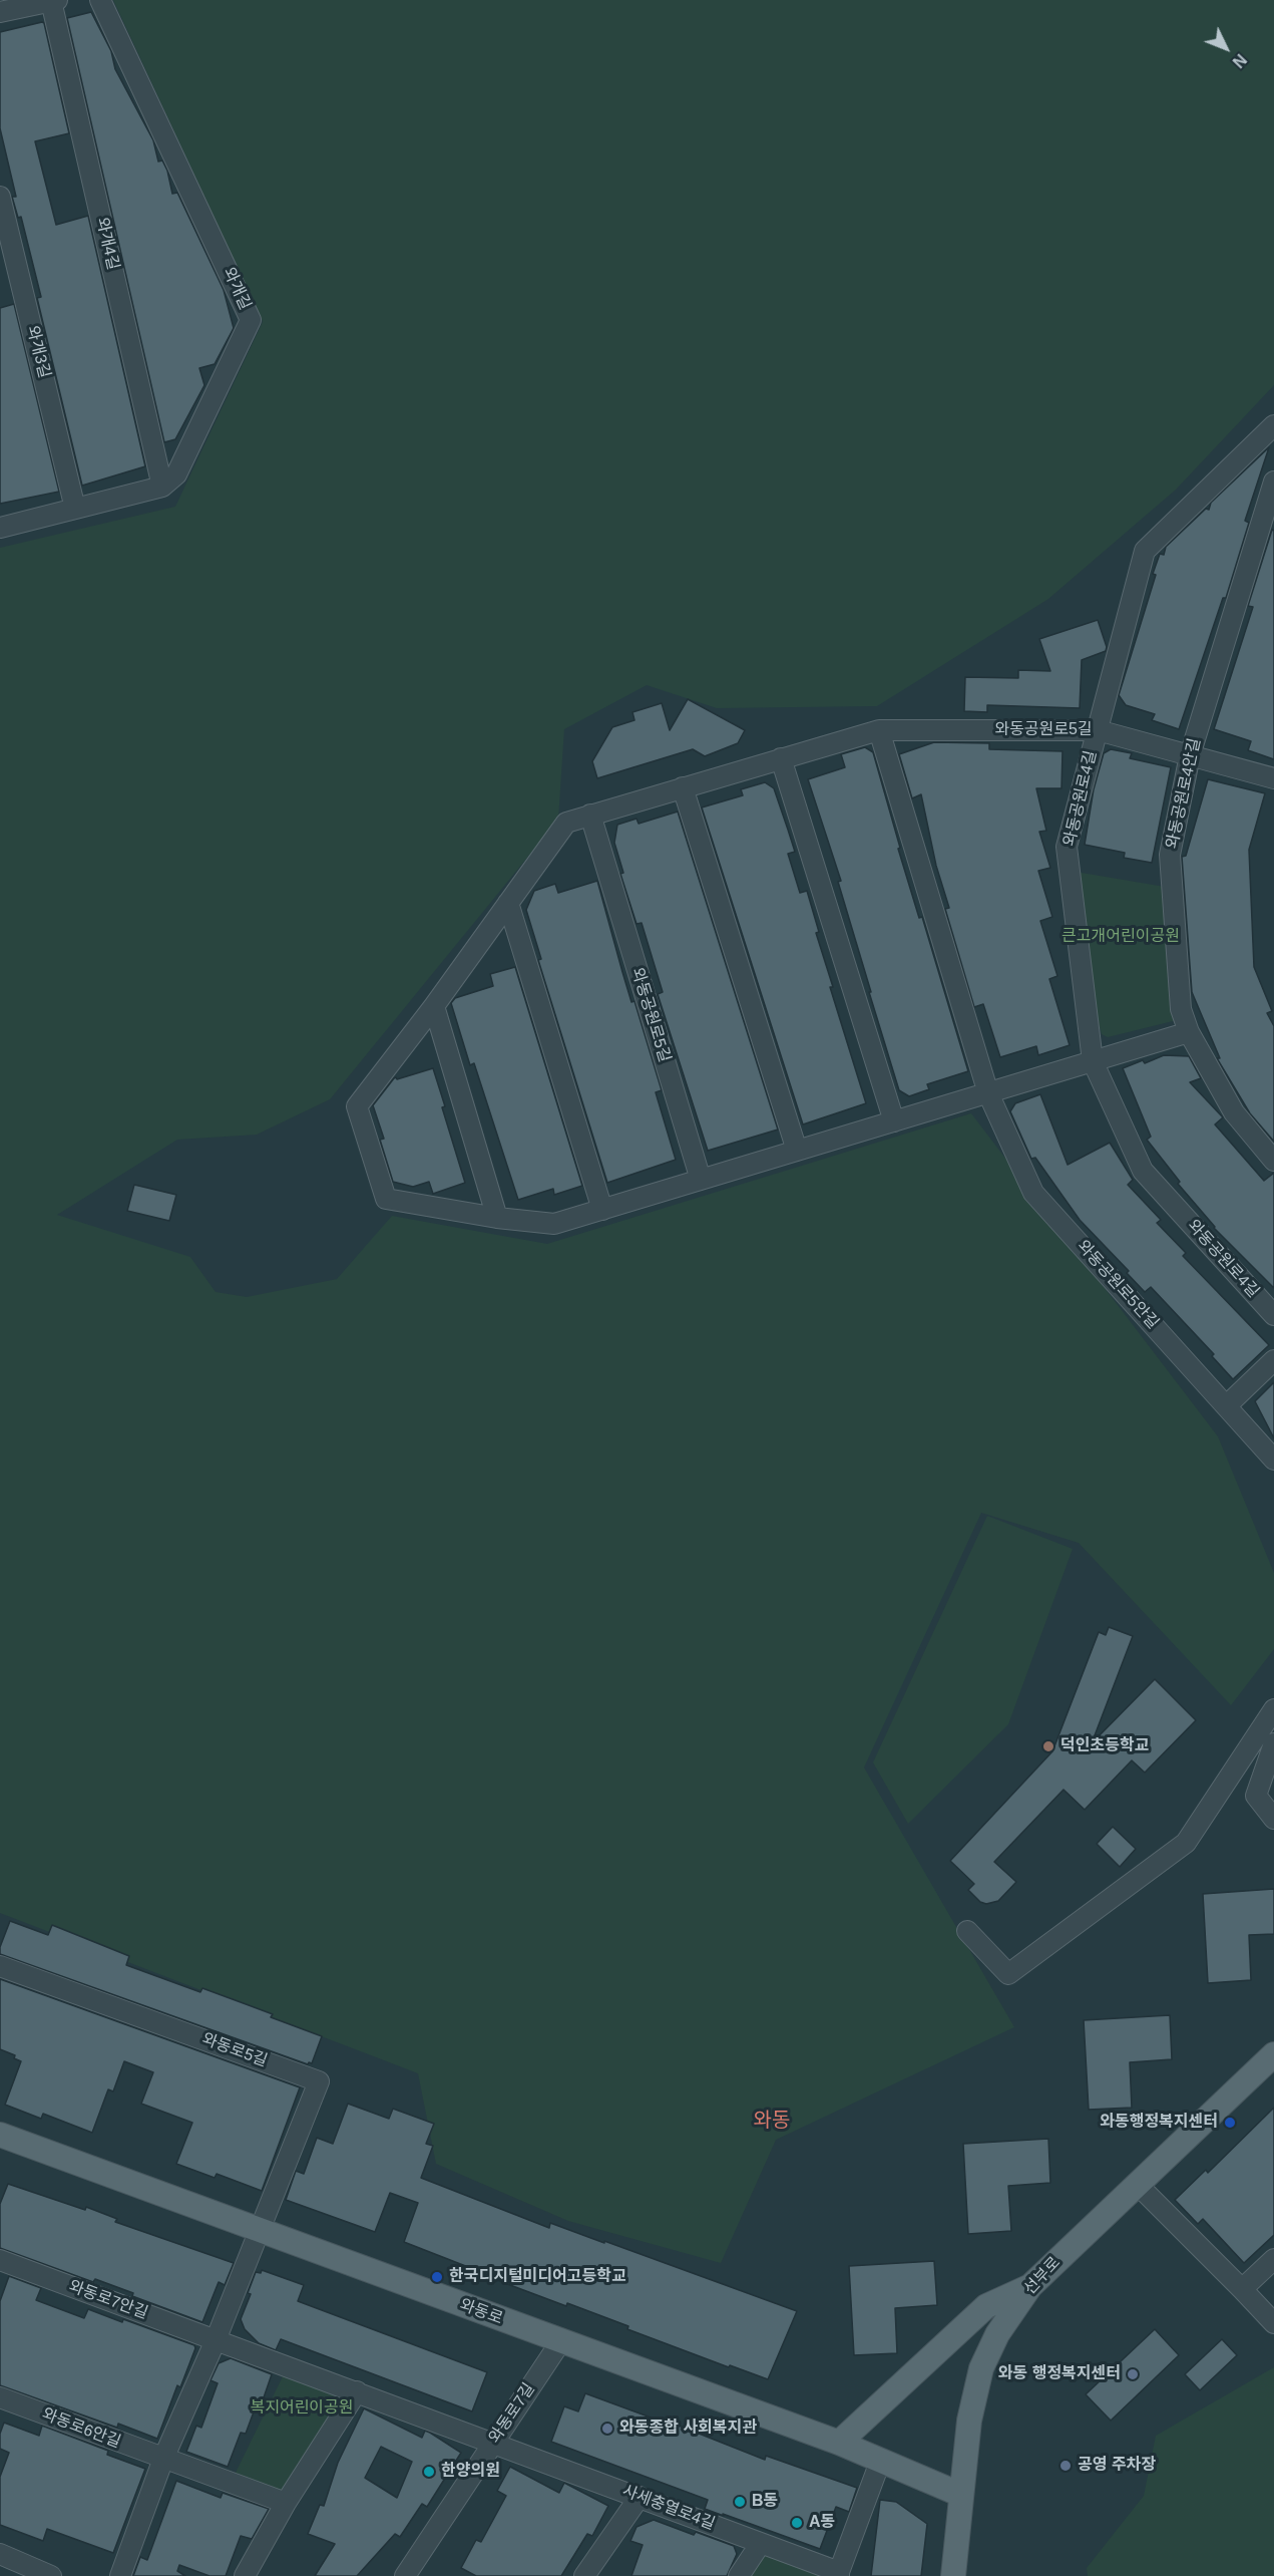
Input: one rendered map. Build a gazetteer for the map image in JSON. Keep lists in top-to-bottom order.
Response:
{
  "streets": {
    "main road": ["선부로", "와동로"],
    "street": [
      "와개4길",
      "와개길",
      "와개3길",
      "와동공원로5길",
      "와동공원로4안길",
      "와동공원로4길",
      "와동공원로5안길",
      "와동로5길",
      "와동로7안길",
      "와동로7길",
      "와동로6안길",
      "사세충열로4길"
    ]
  },
  "crossings": [
    ["와개4길", "와개길"],
    ["와동공원로5길", "와동공원로4안길"],
    ["와동공원로5길", "와동공원로4길"],
    ["와동공원로5길", "와동공원로5안길"],
    ["와동로5길", "와동로"],
    ["선부로", "와동로"],
    ["와동로7안길", "와동로7길"],
    ["와동로7안길", "사세충열로4길"],
    ["와동로", "와동로7길"],
    ["와동로7길", "사세충열로4길"]
  ],
  "districts": ["와동"],
  "parks": ["큰고개어린이공원", "복지어린이공원"],
  "places": [
    "덕인초등학교",
    "와동행정복지센터",
    "한국디지털미디어고등학교",
    "와동 행정복지센터",
    "와동종합 사회복지관",
    "공영 주차장",
    "한양의원",
    "B동",
    "A동"
  ],
  "north": "bottom right"
}
